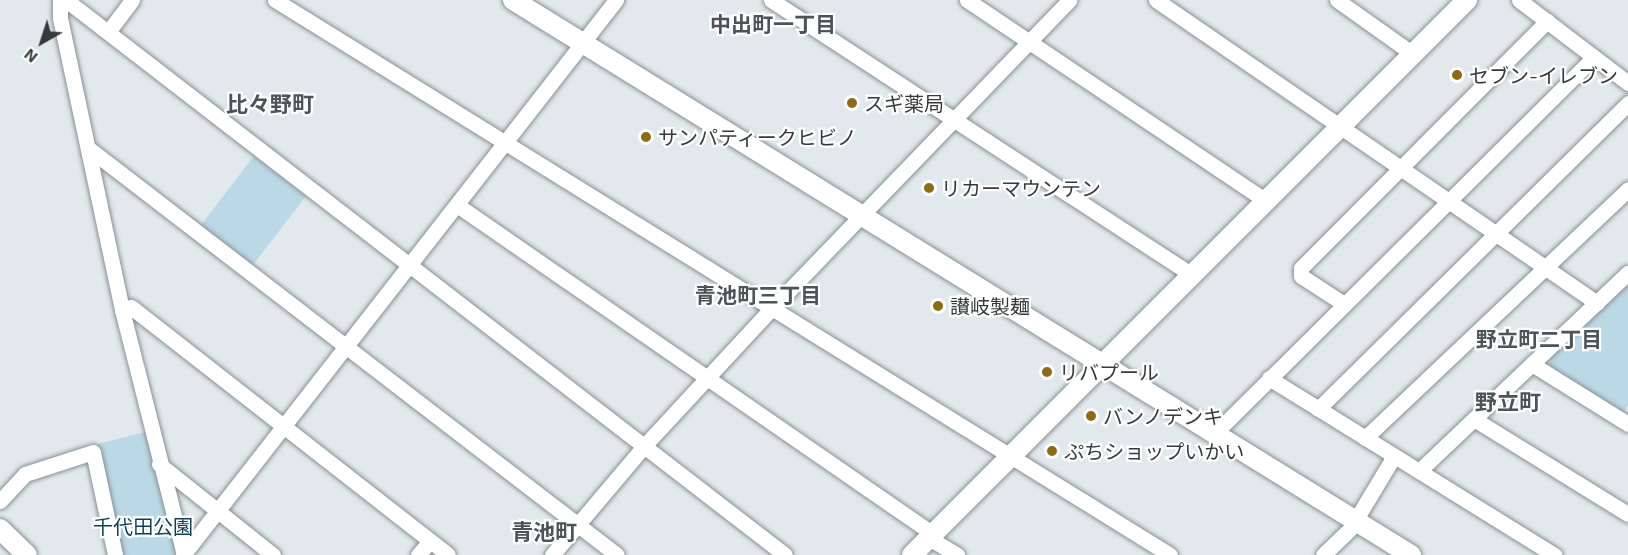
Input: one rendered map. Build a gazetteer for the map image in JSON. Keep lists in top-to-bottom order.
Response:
{
  "districts": [
    "中出町一丁目",
    "比々野町",
    "青池町三丁目",
    "野立町二丁目",
    "野立町",
    "青池町"
  ],
  "parks": ["千代田公園"],
  "places": [
    "セブン-イレブン",
    "スギ薬局",
    "サンパティークヒビノ",
    "リカーマウンテン",
    "讃岐製麺",
    "リバプール",
    "バンノデンキ",
    "ぷちショップいかい"
  ],
  "north": "bottom left"
}
